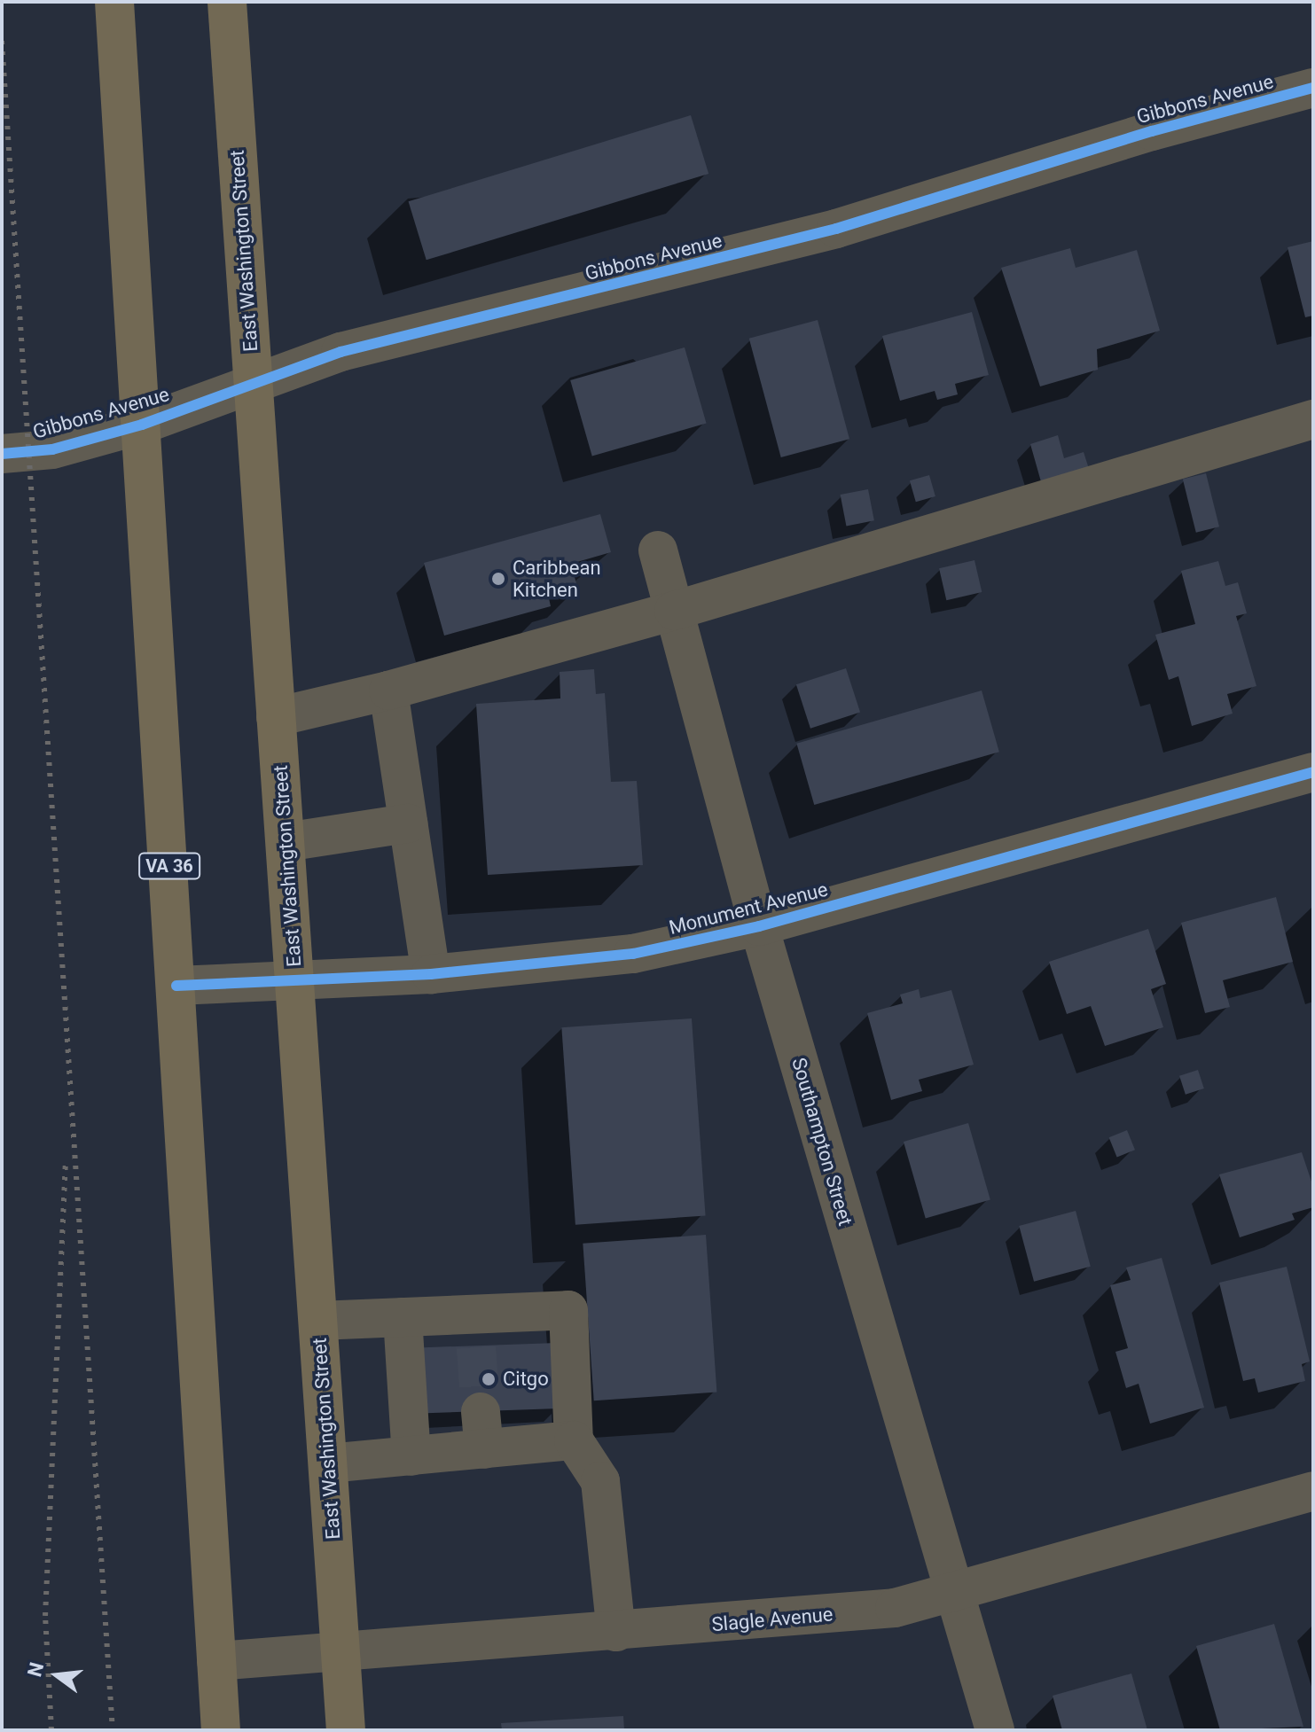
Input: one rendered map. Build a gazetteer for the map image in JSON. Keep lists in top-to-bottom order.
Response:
{
  "streets": {
    "highway": ["East Washington Street", "VA 36"],
    "street": [
      "Gibbons Avenue",
      "Monument Avenue",
      "Southampton Street",
      "Slagle Avenue"
    ]
  },
  "crossings": [
    ["Gibbons Avenue", "East Washington Street"],
    ["Gibbons Avenue", "VA 36"],
    ["East Washington Street", "Monument Avenue"],
    ["East Washington Street", "Slagle Avenue"],
    ["VA 36", "Monument Avenue"],
    ["VA 36", "Slagle Avenue"],
    ["Monument Avenue", "Southampton Street"],
    ["Southampton Street", "Slagle Avenue"]
  ],
  "places": ["Caribbean Kitchen", "Citgo"],
  "north": "left"
}
